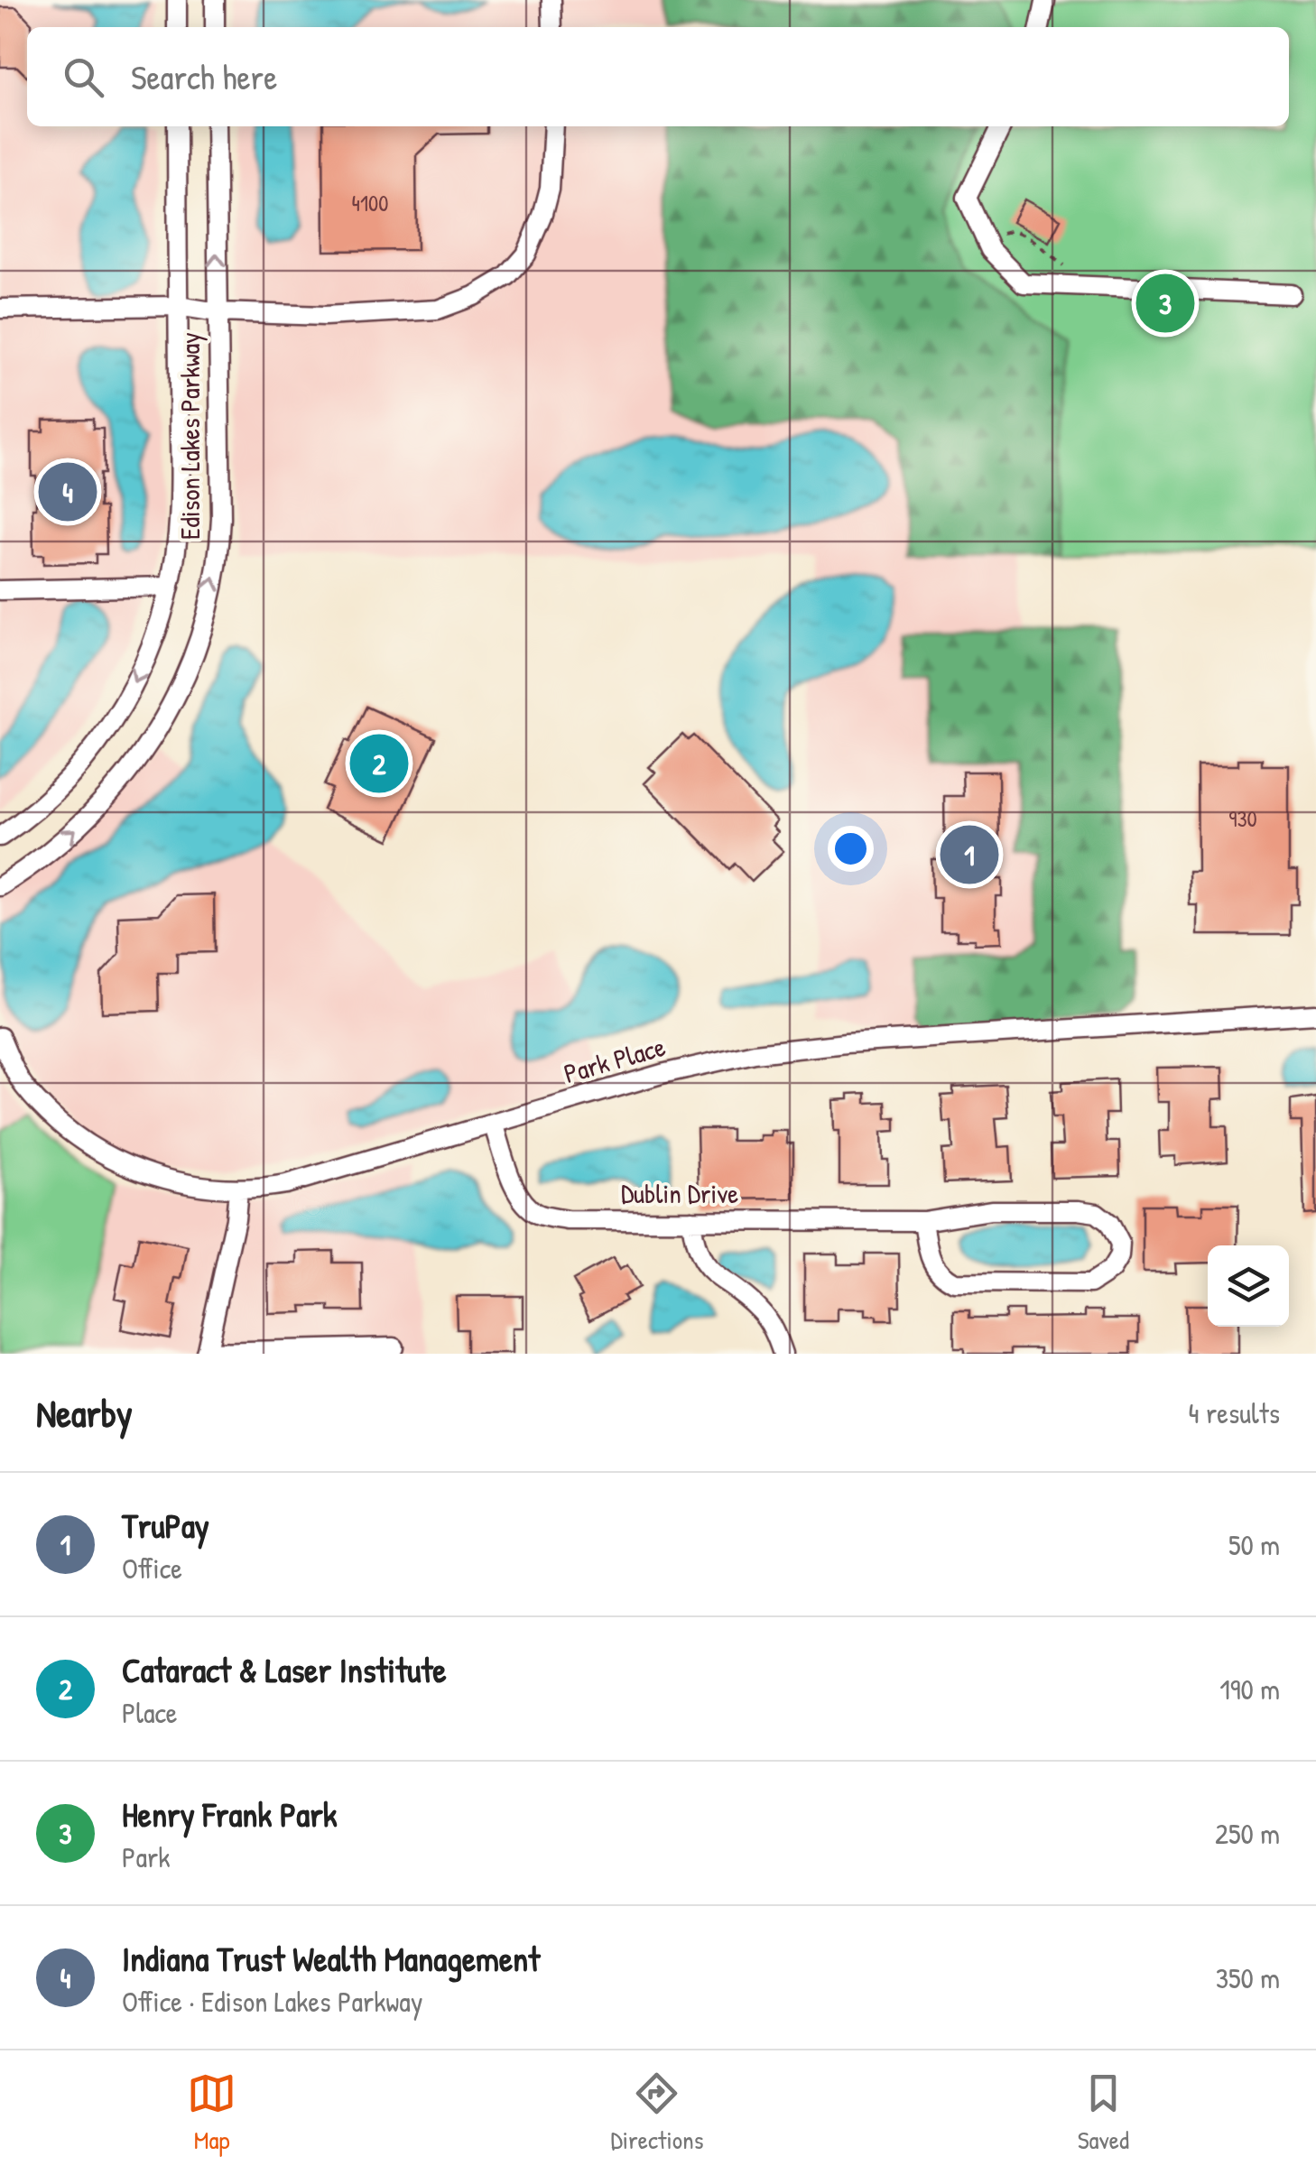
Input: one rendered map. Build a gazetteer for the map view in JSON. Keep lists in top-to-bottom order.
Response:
{
  "streets": {
    "street": ["Edison Lakes Parkway", "Park Place", "Dublin Drive"]
  },
  "crossings": [
    ["Park Place", "Dublin Drive"]
  ],
  "house_numbers": ["4100", "930"],
  "page": {
    "search": "Search here",
    "pins": [
      "3",
      "4",
      "2",
      "1"
    ],
    "heading": ["Nearby", "4 results"],
    "list": [
      {
        "mark": "1",
        "name": "TruPay",
        "note": "Office",
        "value": "50 m"
      },
      {
        "mark": "2",
        "name": "Cataract & Laser Institute",
        "note": "Place",
        "value": "190 m"
      },
      {
        "mark": "3",
        "name": "Henry Frank Park",
        "note": "Park",
        "value": "250 m"
      },
      {
        "mark": "4",
        "name": "Indiana Trust Wealth Management",
        "note": "Office · Edison Lakes Parkway",
        "value": "350 m"
      }
    ],
    "nav": ["Map", "Directions", "Saved"]
  }
}
